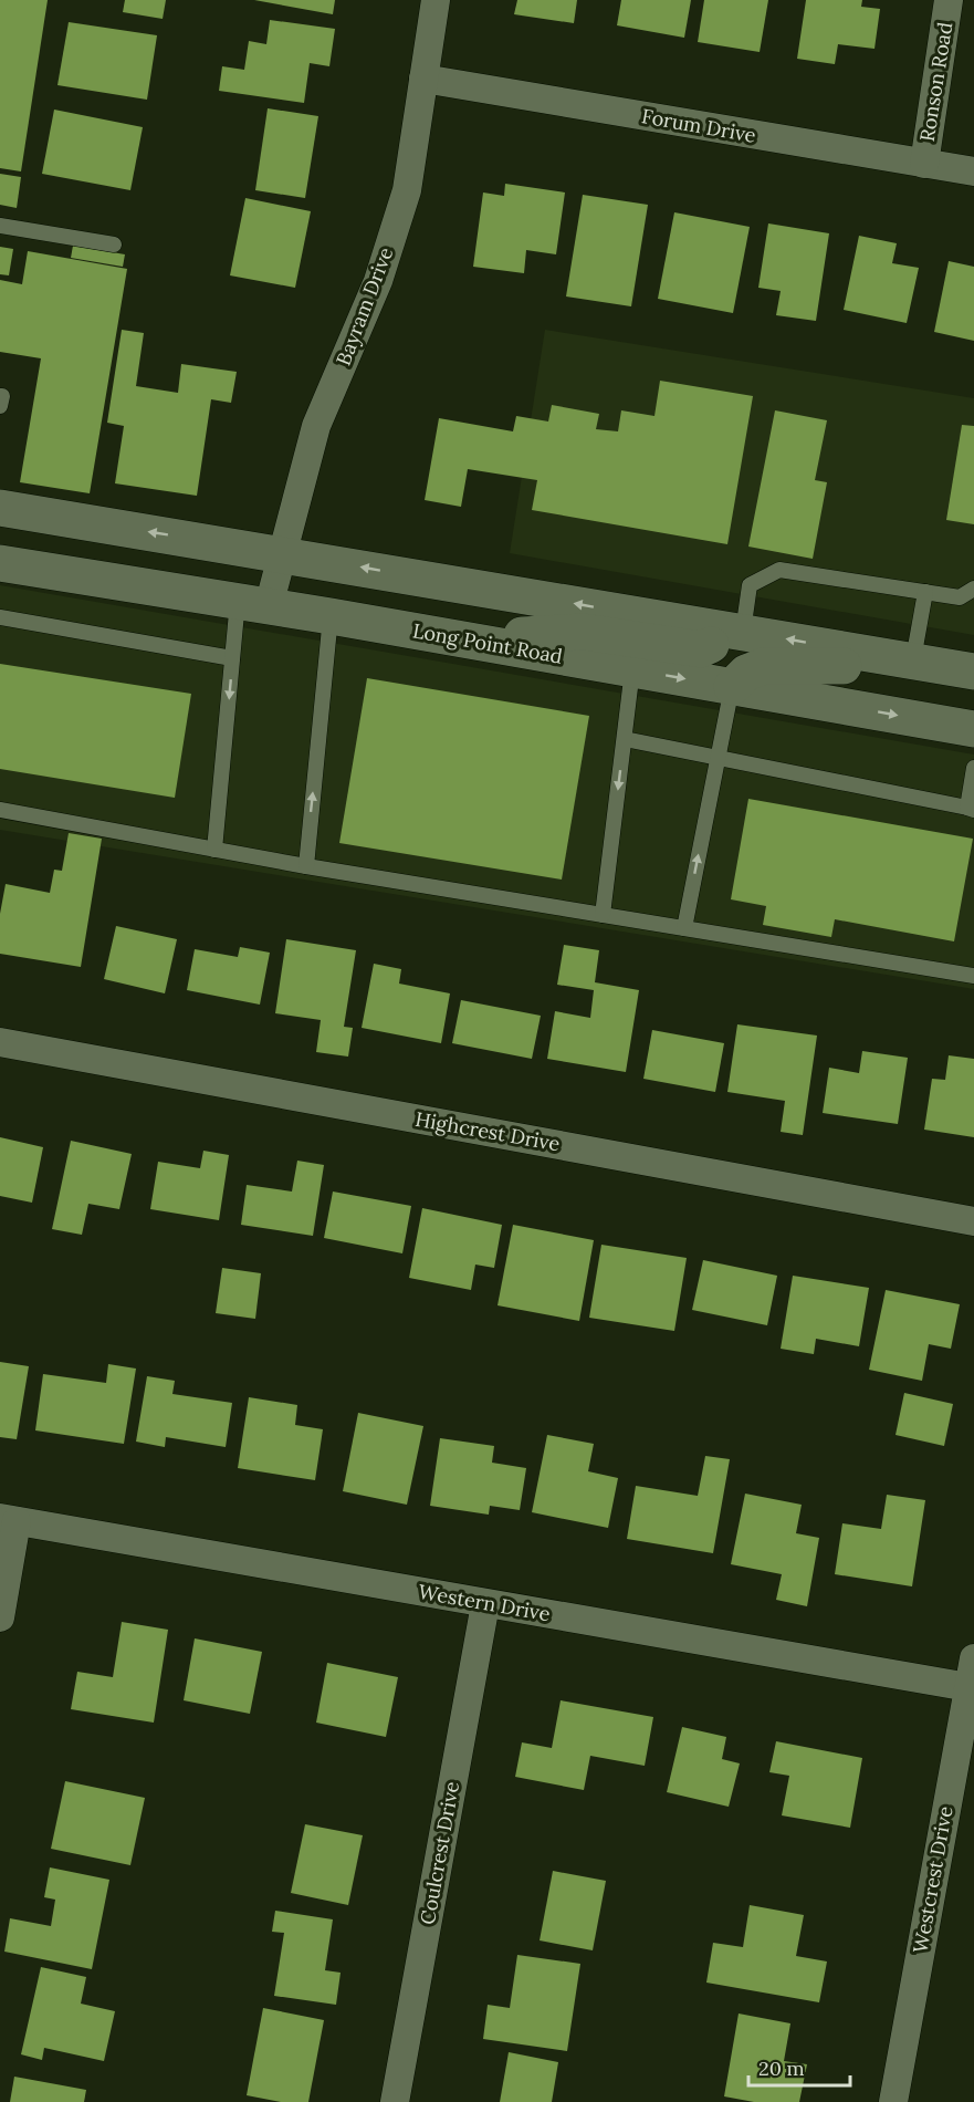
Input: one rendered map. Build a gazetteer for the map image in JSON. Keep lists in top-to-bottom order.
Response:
{
  "streets": {
    "main road": ["Long Point Road"],
    "street": [
      "Ronson Road",
      "Forum Drive",
      "Bayram Drive",
      "Highcrest Drive",
      "Western Drive",
      "Coulcrest Drive",
      "Westcrest Drive"
    ]
  },
  "crossings": [
    ["Ronson Road", "Forum Drive"],
    ["Forum Drive", "Bayram Drive"],
    ["Bayram Drive", "Long Point Road"],
    ["Western Drive", "Coulcrest Drive"],
    ["Western Drive", "Westcrest Drive"]
  ],
  "scale_bar": "20 m"
}
